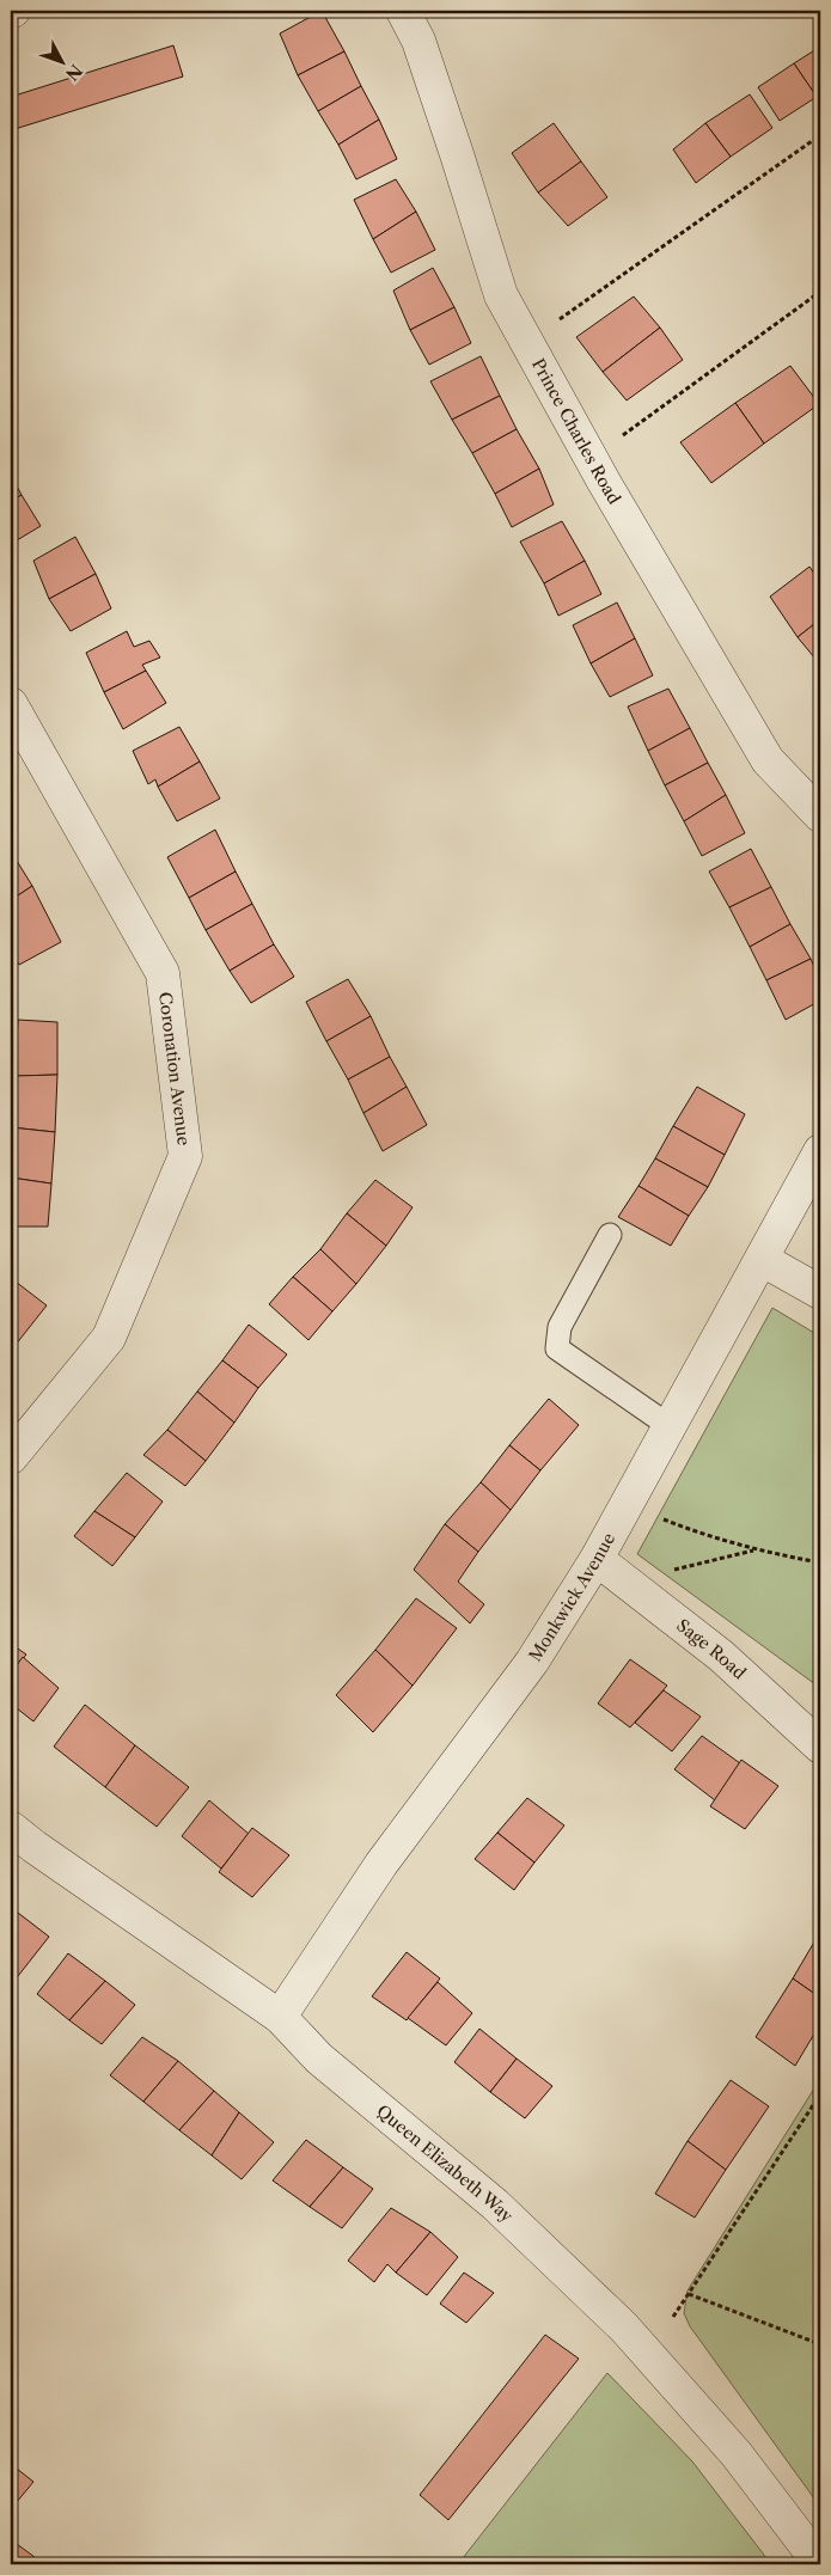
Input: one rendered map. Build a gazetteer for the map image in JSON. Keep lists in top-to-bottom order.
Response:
{
  "streets": {
    "street": [
      "Prince Charles Road",
      "Coronation Avenue",
      "Monkwick Avenue",
      "Sage Road",
      "Queen Elizabeth Way"
    ]
  },
  "crossings": [
    ["Monkwick Avenue", "Sage Road"],
    ["Monkwick Avenue", "Queen Elizabeth Way"]
  ],
  "north": "bottom right"
}
